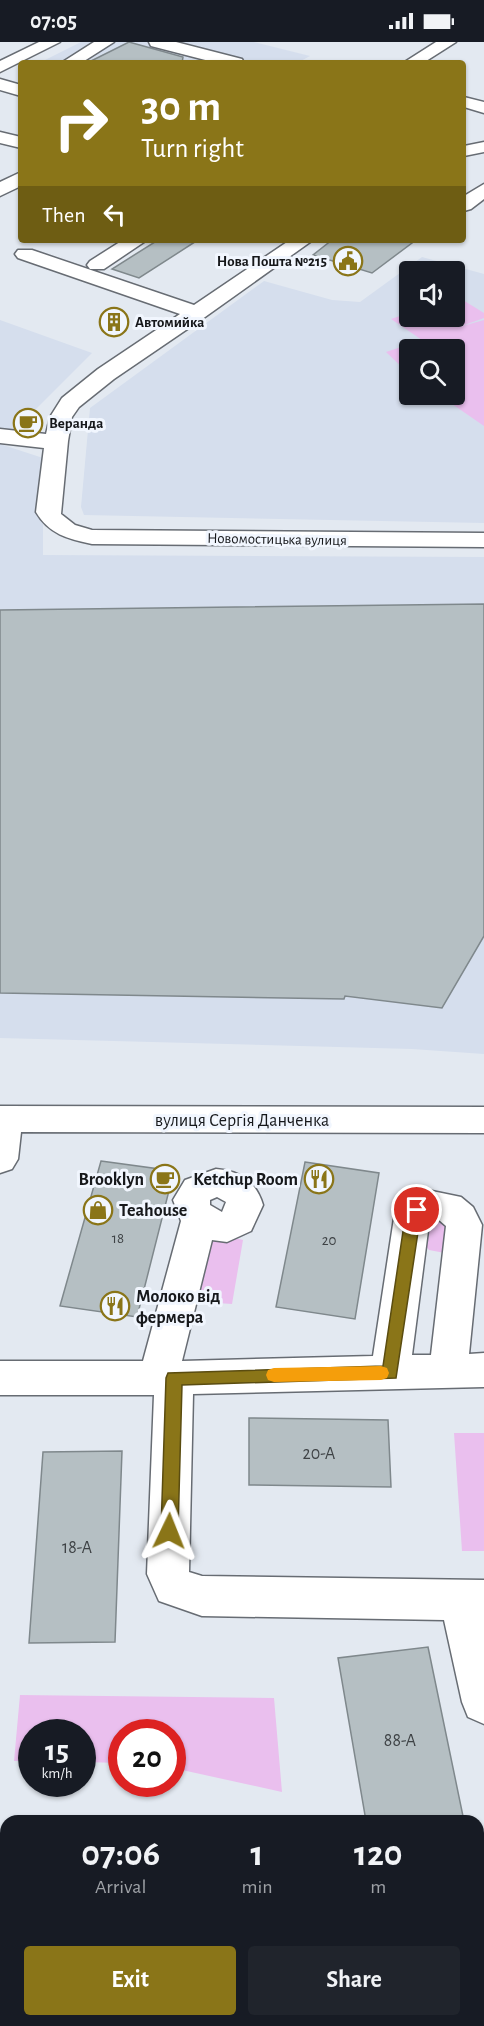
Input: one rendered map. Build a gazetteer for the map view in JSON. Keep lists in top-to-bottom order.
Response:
{
  "streets": {
    "street": ["Новомостицька вулиця", "вулиця Сергія Данченка"]
  },
  "places": {
    "public building": ["Нова Пошта №215"],
    "building": ["Автомийка"],
    "cafe": ["Веранда", "Brooklyn"],
    "restaurant": ["Ketchup Room", "Молоко від фермера"],
    "shop": ["Teahouse"]
  },
  "house_numbers": [
    "18",
    "20",
    "20-А",
    "18-А",
    "88-А"
  ],
  "page": {
    "status": "07:05",
    "turn": ["30 m", "Turn right"],
    "then": "Then",
    "speed": "15 km/h",
    "limit": "20",
    "eta": [
      "07:06",
      "Arrival",
      "1",
      "min",
      "120",
      "m"
    ],
    "buttons": ["Exit", "Share"]
  }
}
